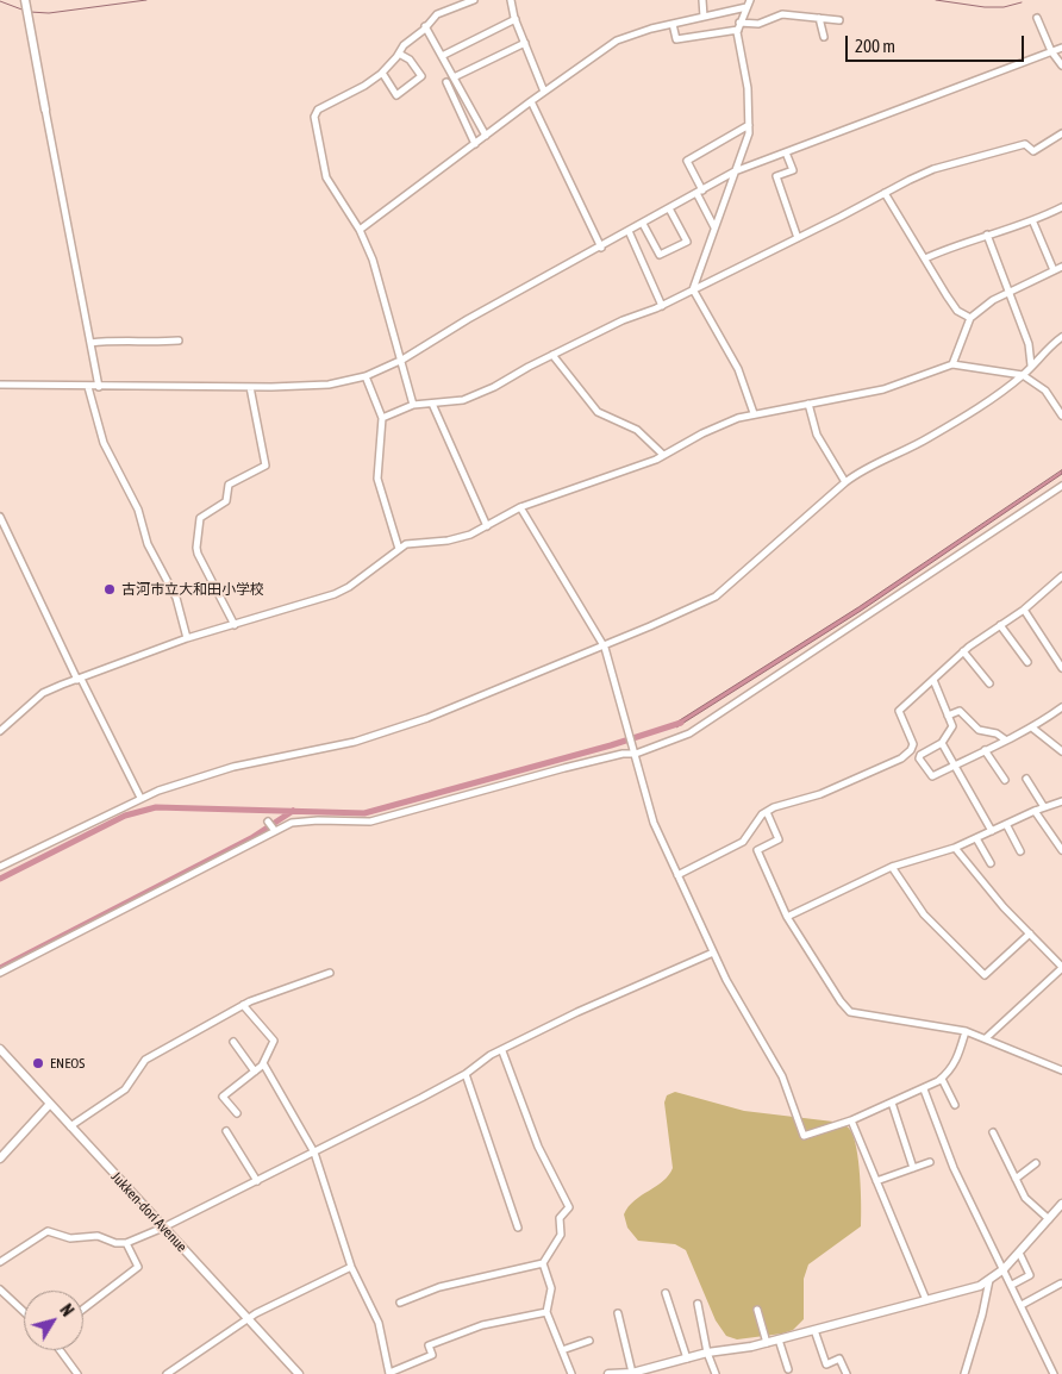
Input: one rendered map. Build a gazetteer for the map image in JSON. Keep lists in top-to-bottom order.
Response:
{
  "streets": {
    "street": ["Jukken-dori Avenue"]
  },
  "places": ["古河市立大和田小学校", "ENEOS"],
  "scale_bar": "200 m",
  "north": "top right"
}
